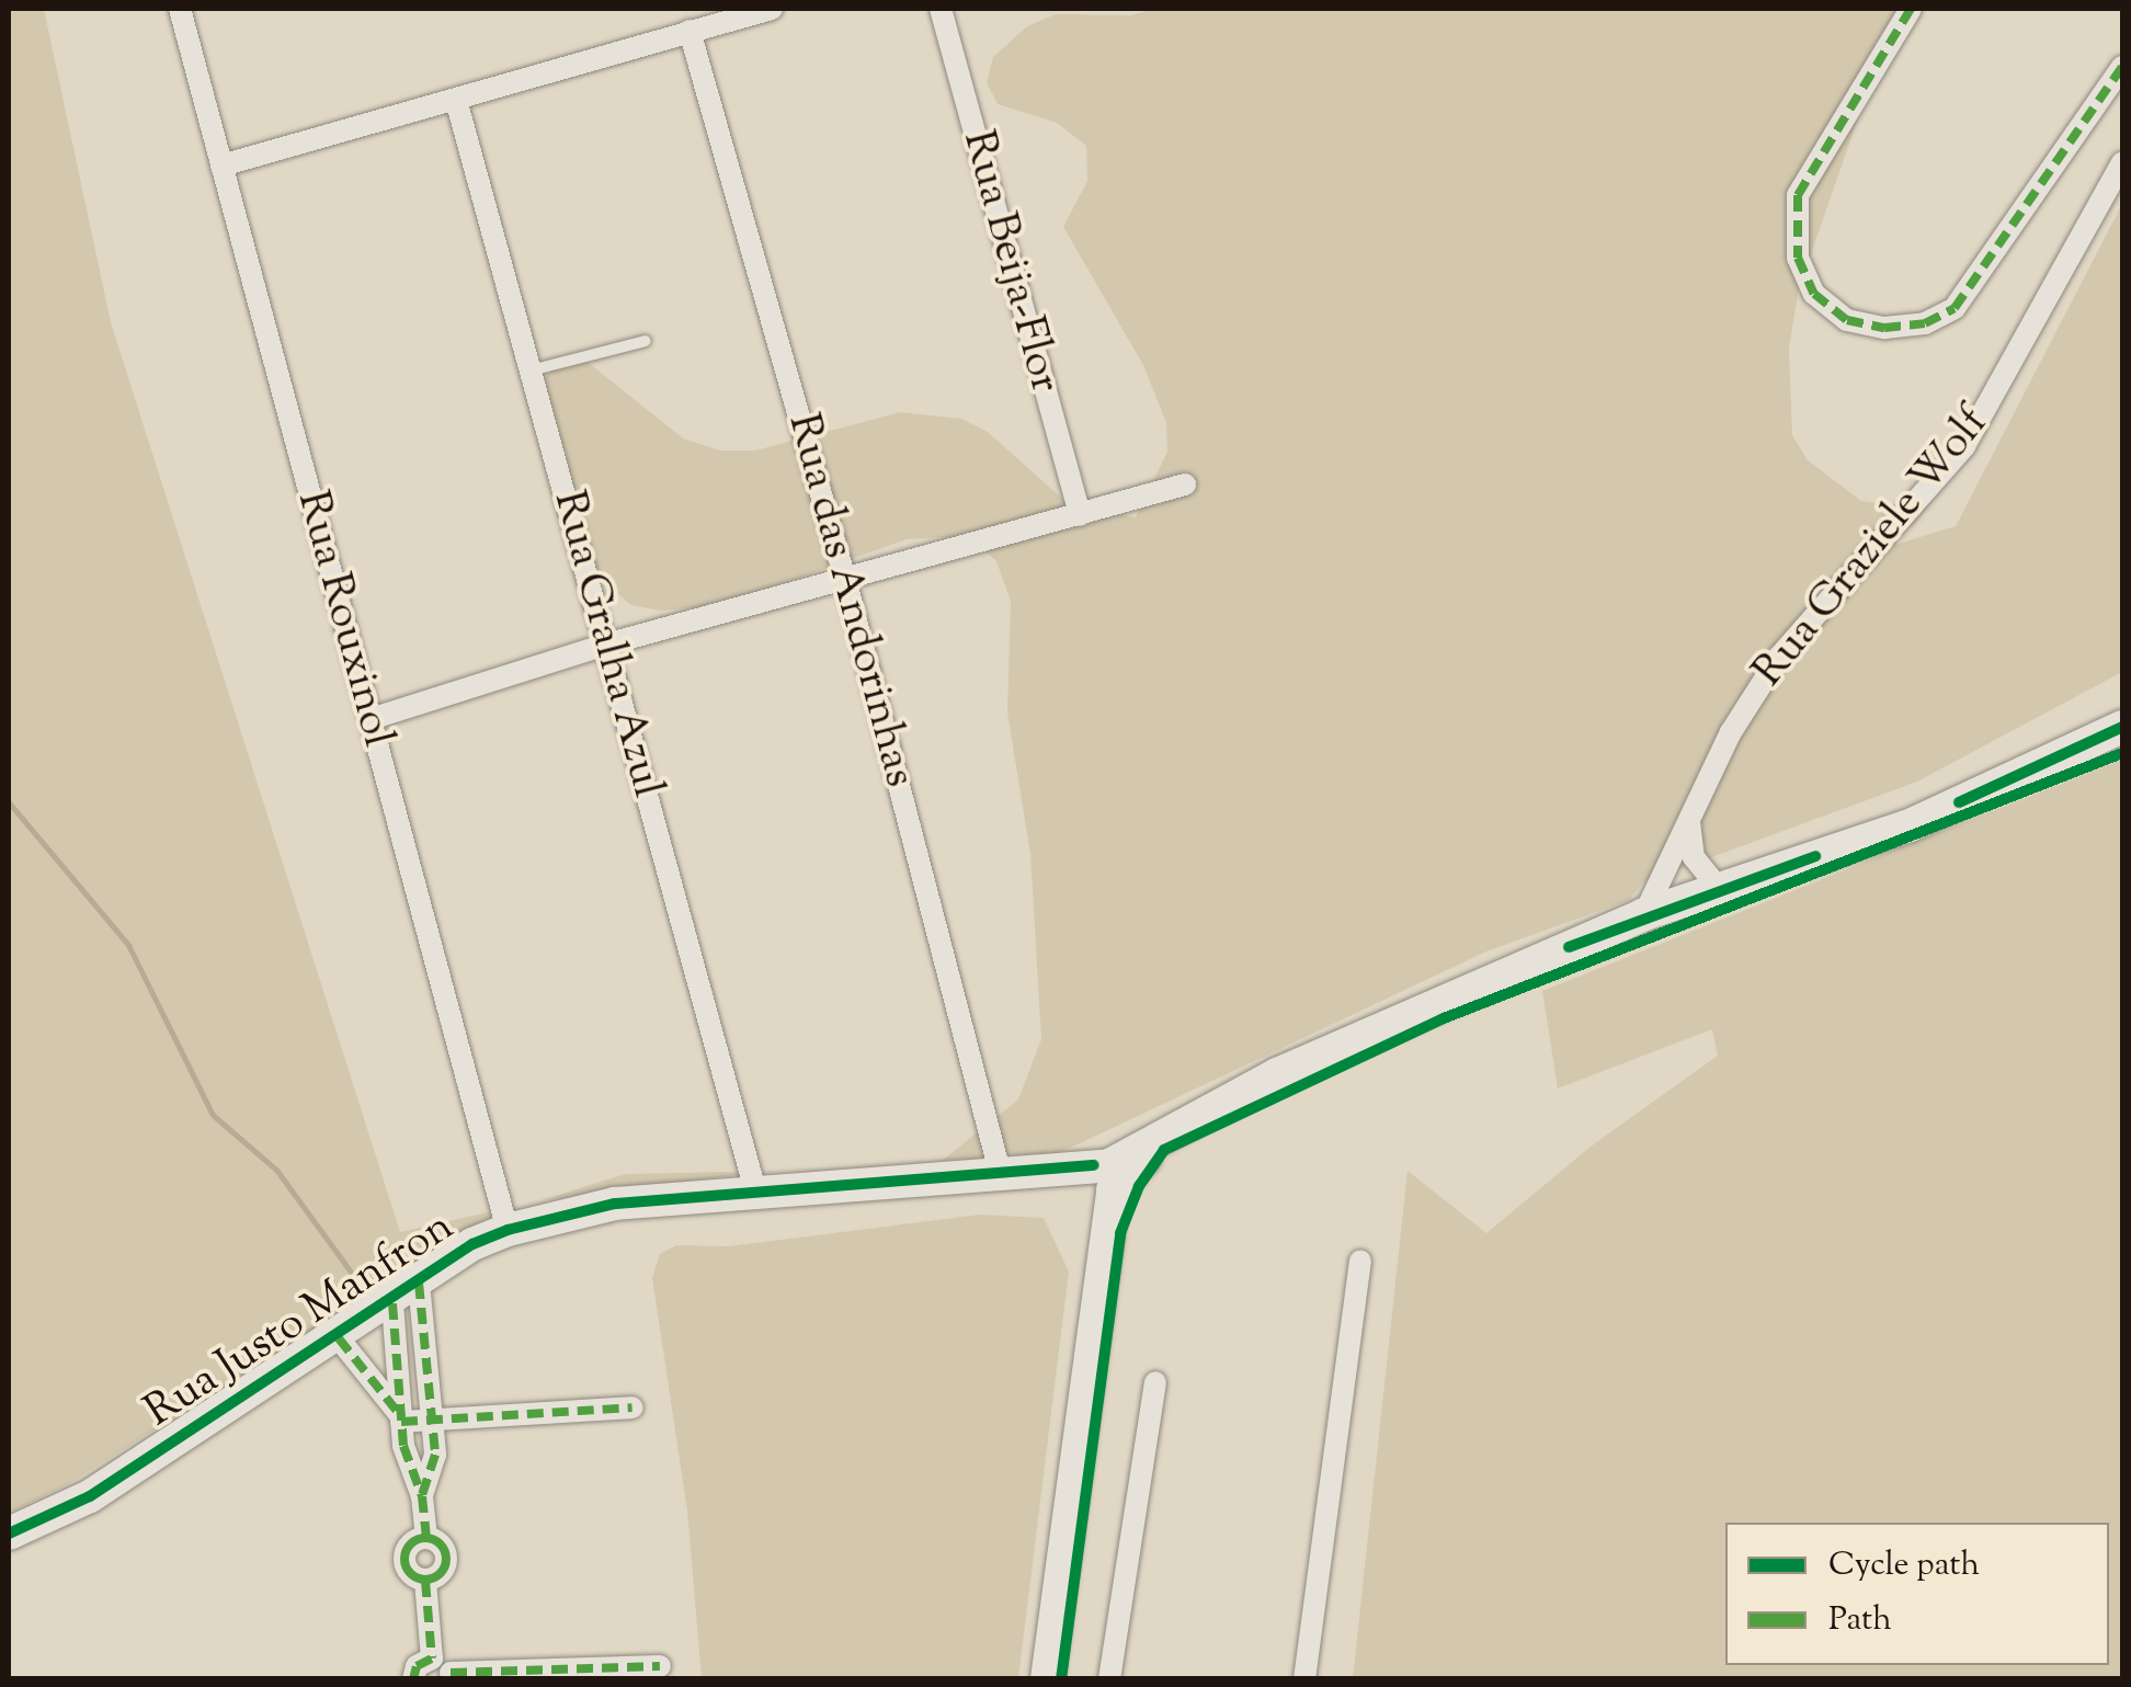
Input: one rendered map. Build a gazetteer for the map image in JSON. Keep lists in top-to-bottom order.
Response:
{
  "streets": {
    "main road": ["Rua Justo Manfron"],
    "street": [
      "Rua Beija-Flor",
      "Rua Graziele Wolf",
      "Rua das Andorinhas",
      "Rua Rouxinol",
      "Rua Gralha Azul"
    ]
  },
  "crossings": [
    ["Rua das Andorinhas", "Rua Justo Manfron"],
    ["Rua Rouxinol", "Rua Justo Manfron"],
    ["Rua Gralha Azul", "Rua Justo Manfron"]
  ],
  "legend": ["Cycle path", "Path"]
}
